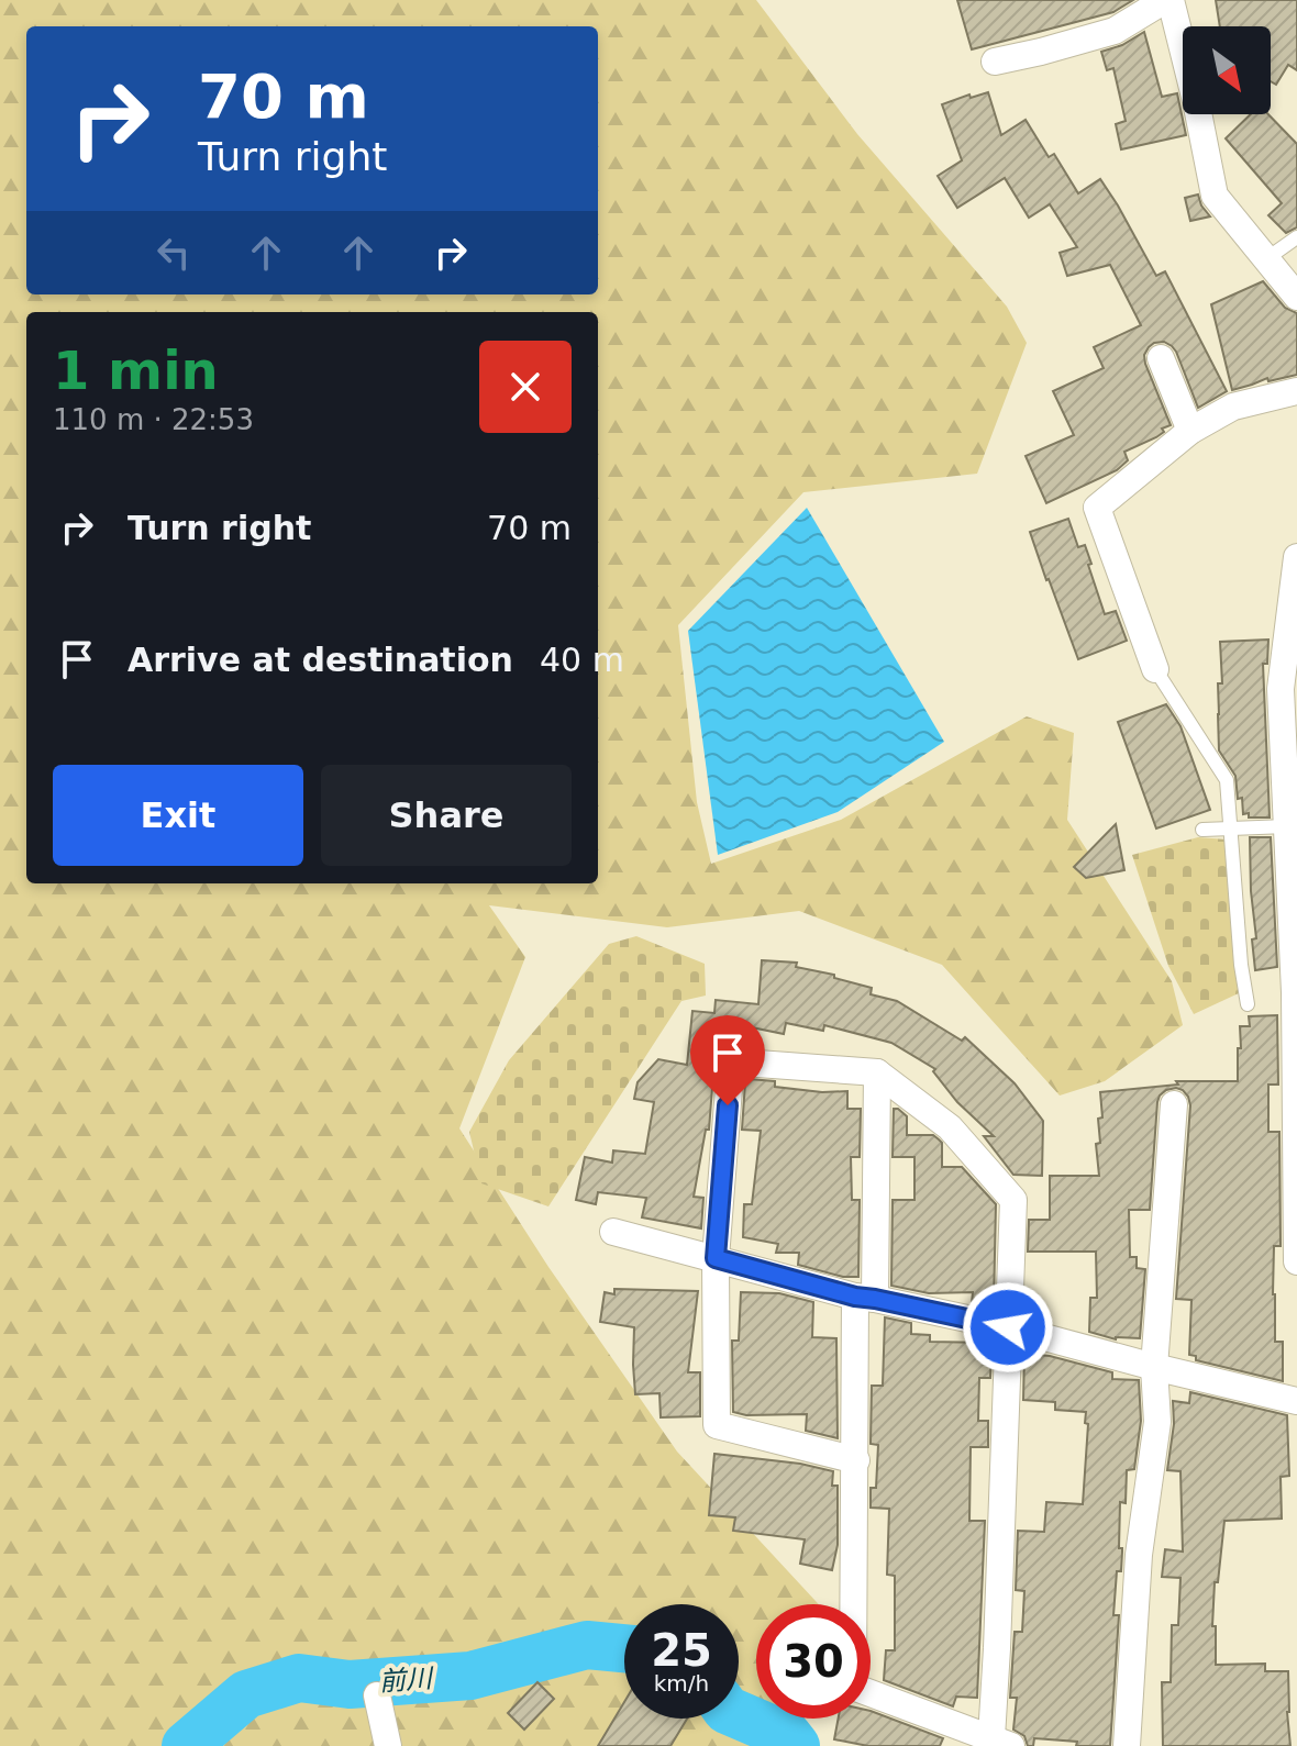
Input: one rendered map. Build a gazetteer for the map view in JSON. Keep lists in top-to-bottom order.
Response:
{
  "water": ["前川"],
  "north": "bottom right",
  "page": {
    "turn": ["70 m", "Turn right"],
    "heading": ["1 min", "110 m · 22:53"],
    "list": [
      {
        "name": "Turn right",
        "value": "70 m"
      },
      {
        "name": "Arrive at destination",
        "value": "40 m"
      }
    ],
    "buttons": ["Exit", "Share"],
    "speed": "25 km/h",
    "limit": "30"
  }
}
